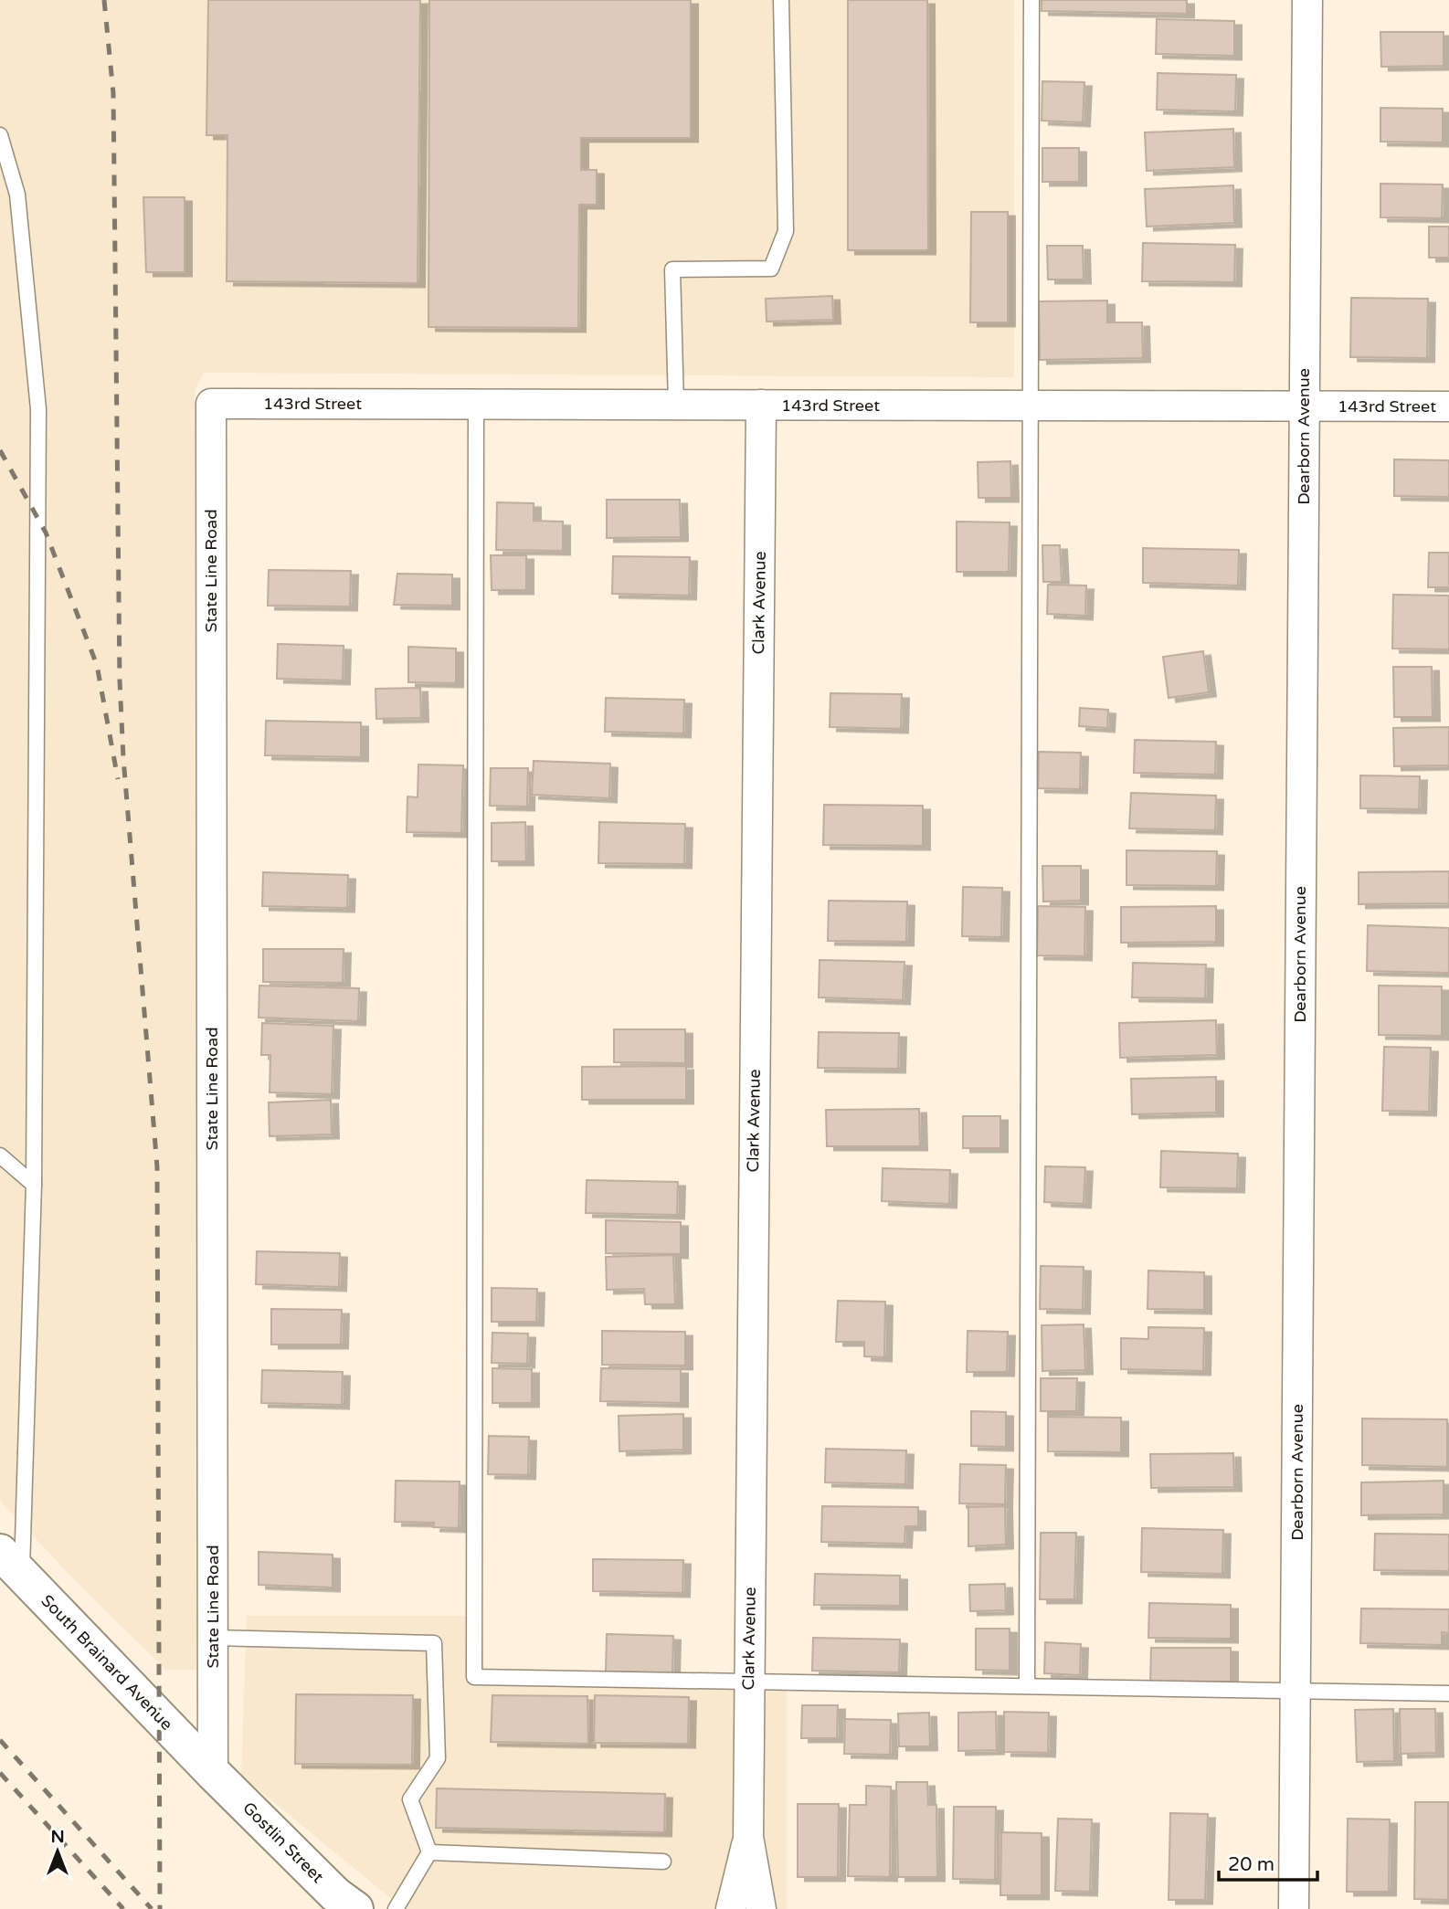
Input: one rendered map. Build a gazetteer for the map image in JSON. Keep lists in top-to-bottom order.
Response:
{
  "streets": {
    "main road": ["South Brainard Avenue", "Gostlin Street"],
    "street": [
      "143rd Street",
      "Dearborn Avenue",
      "State Line Road",
      "Clark Avenue"
    ]
  },
  "crossings": [
    ["143rd Street", "Dearborn Avenue"],
    ["143rd Street", "State Line Road"],
    ["143rd Street", "Clark Avenue"],
    ["State Line Road", "South Brainard Avenue"],
    ["State Line Road", "Gostlin Street"],
    ["South Brainard Avenue", "Gostlin Street"]
  ],
  "scale_bar": "20 m",
  "north": "top"
}
